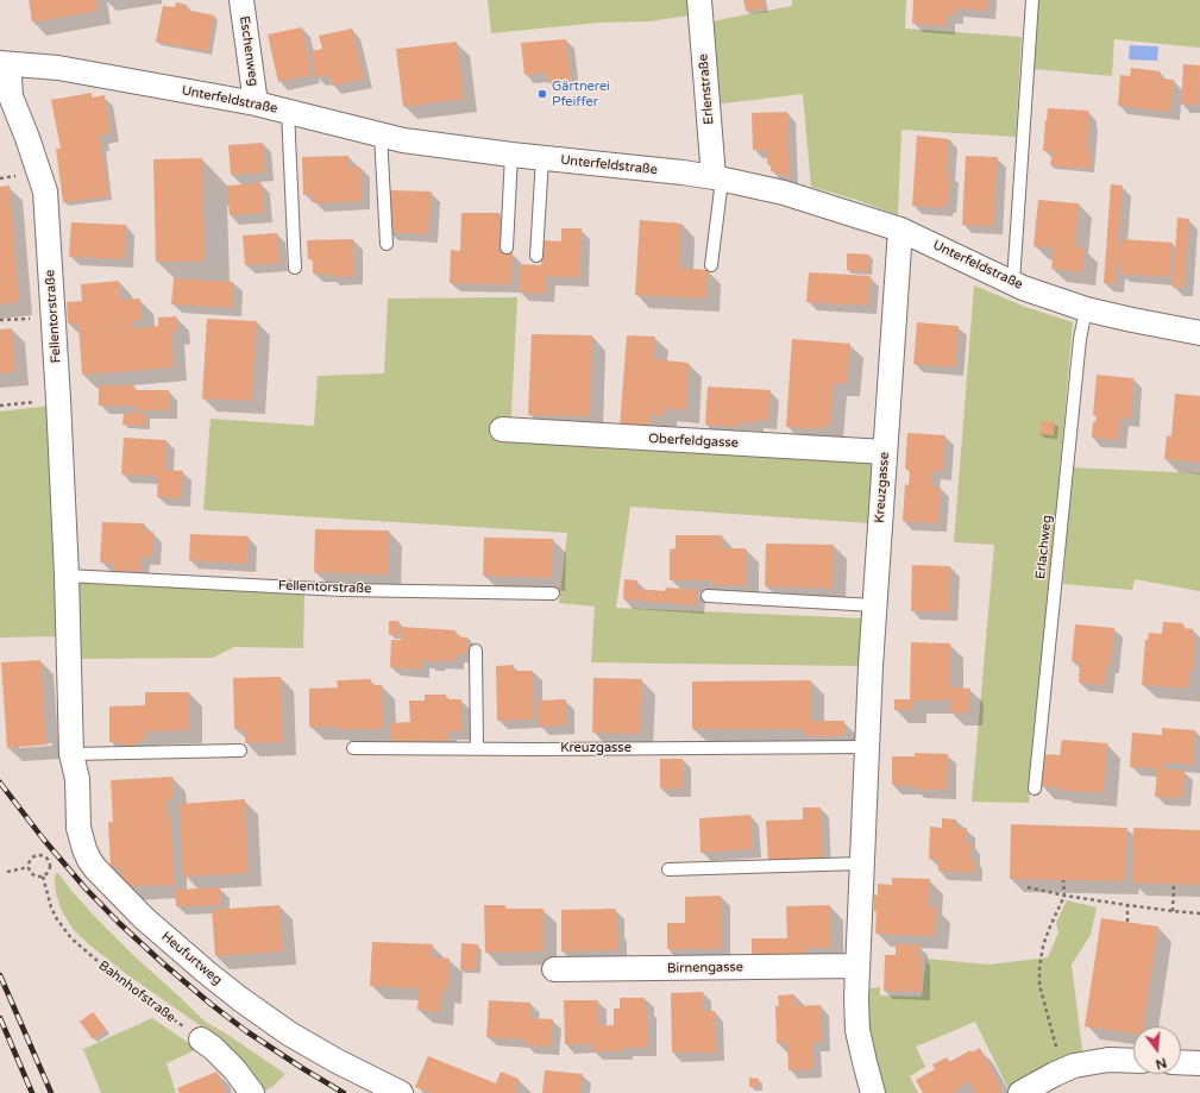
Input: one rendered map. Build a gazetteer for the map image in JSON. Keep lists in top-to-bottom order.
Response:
{
  "streets": {
    "street": [
      "Eschenweg",
      "Erlenstraße",
      "Unterfeldstraße",
      "Fellentorstraße",
      "Oberfeldgasse",
      "Kreuzgasse",
      "Heufurtweg",
      "Birnengasse"
    ],
    "lane": ["Erlachweg"],
    "path": ["Bahnhofstraße"]
  },
  "crossings": [
    ["Eschenweg", "Unterfeldstraße"],
    ["Erlenstraße", "Unterfeldstraße"],
    ["Unterfeldstraße", "Kreuzgasse"],
    ["Unterfeldstraße", "Erlachweg"],
    ["Fellentorstraße", "Heufurtweg"],
    ["Oberfeldgasse", "Kreuzgasse"],
    ["Kreuzgasse", "Birnengasse"]
  ],
  "places": ["Gärtnerei Pfeiffer"],
  "north": "bottom"
}
